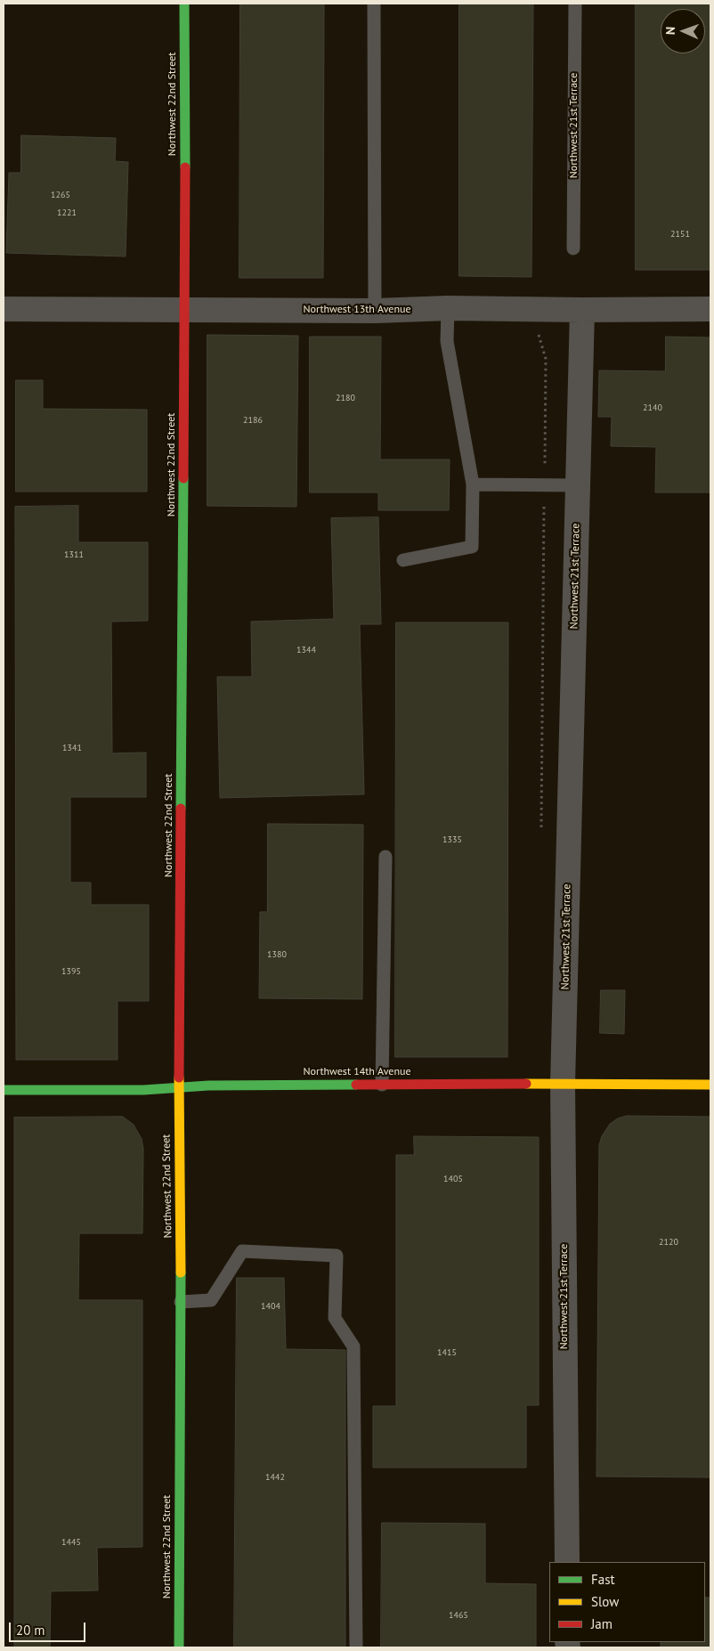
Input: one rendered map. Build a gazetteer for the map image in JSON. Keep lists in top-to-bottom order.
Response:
{
  "streets": {
    "street": [
      "Northwest 22nd Street",
      "Northwest 21st Terrace",
      "Northwest 13th Avenue",
      "Northwest 14th Avenue"
    ]
  },
  "crossings": [
    ["Northwest 22nd Street", "Northwest 13th Avenue"],
    ["Northwest 22nd Street", "Northwest 14th Avenue"],
    ["Northwest 21st Terrace", "Northwest 13th Avenue"],
    ["Northwest 21st Terrace", "Northwest 14th Avenue"]
  ],
  "house_numbers": [
    "1265",
    "1221",
    "2151",
    "2180",
    "2140",
    "2186",
    "1311",
    "1344",
    "1341",
    "1335",
    "1380",
    "1395",
    "1405",
    "2120",
    "1404",
    "1415",
    "1442",
    "1445",
    "1465"
  ],
  "legend": ["Fast", "Slow", "Jam"],
  "scale_bar": "20 m",
  "north": "left"
}
